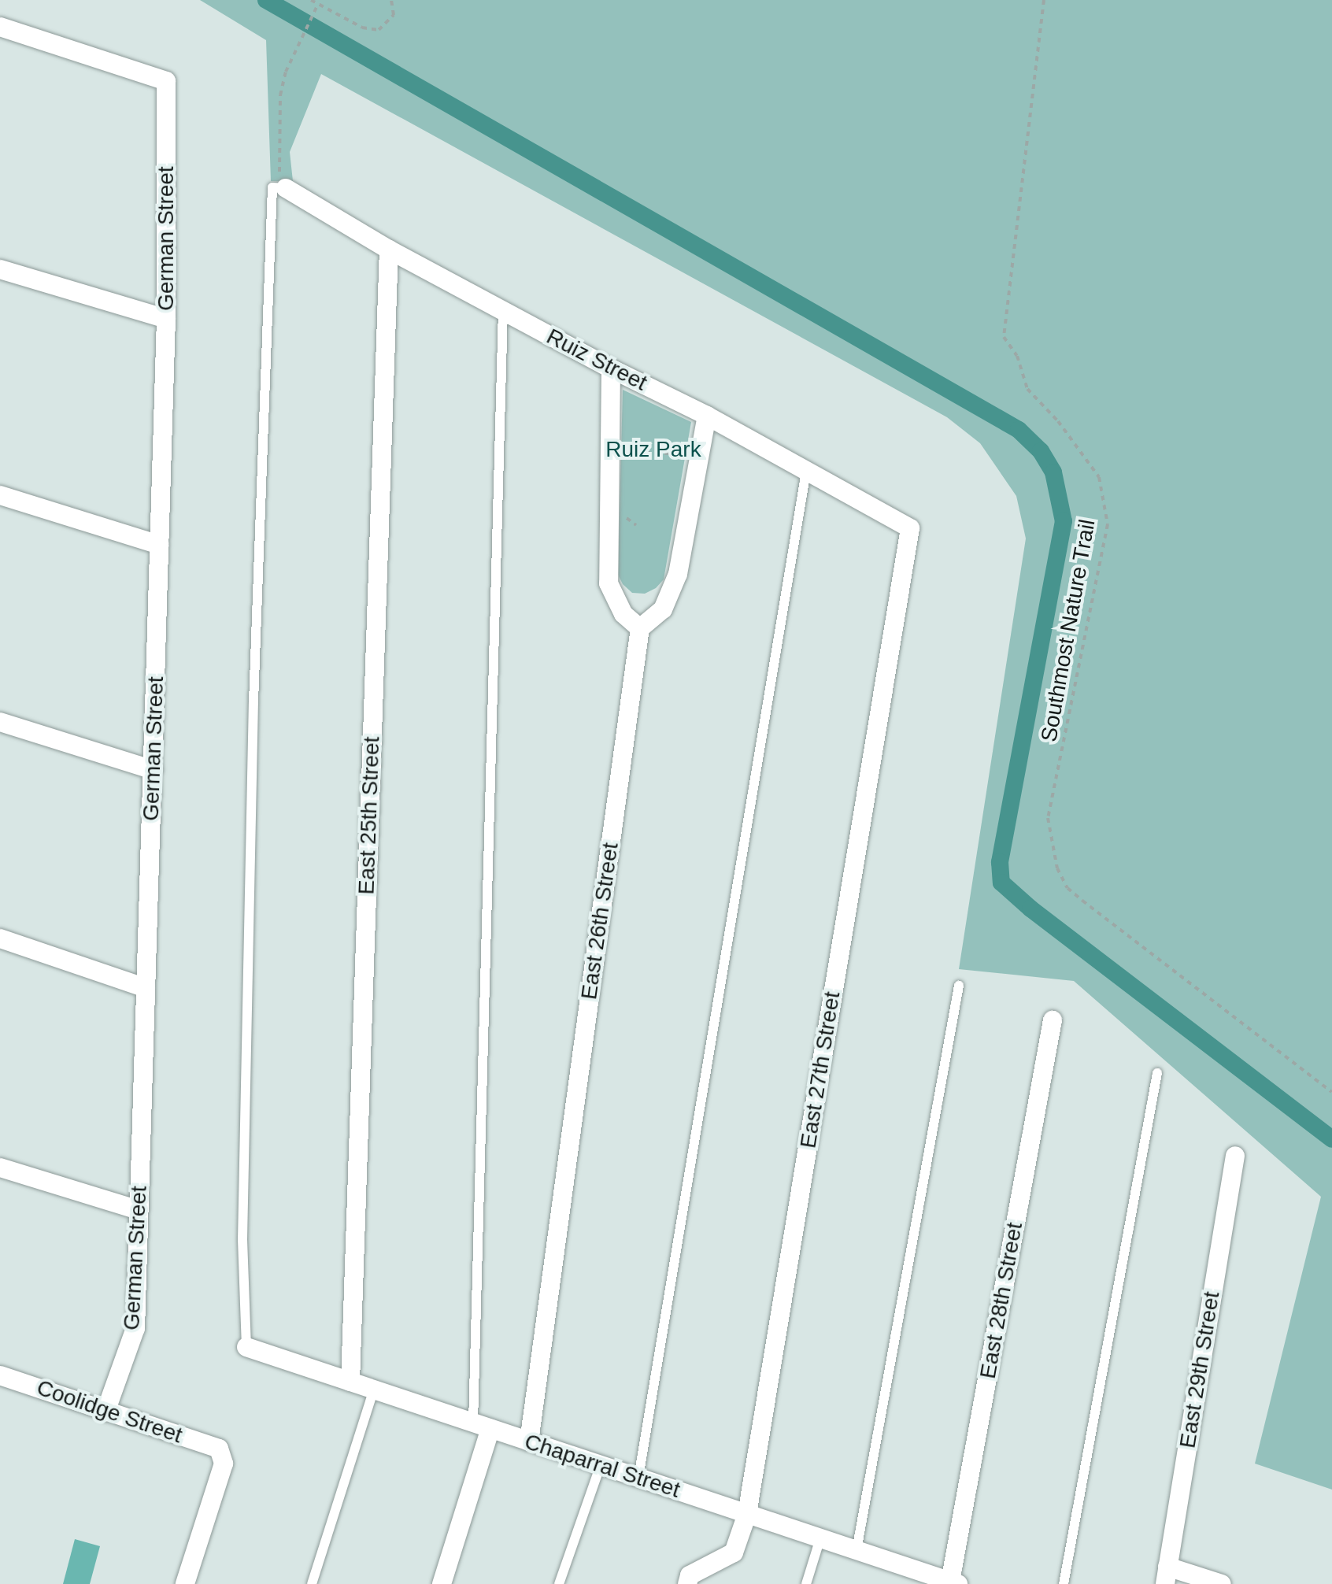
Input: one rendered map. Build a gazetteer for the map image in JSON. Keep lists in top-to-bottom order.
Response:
{
  "streets": {
    "street": [
      "German Street",
      "Ruiz Street",
      "East 25th Street",
      "East 26th Street",
      "East 27th Street",
      "East 28th Street",
      "East 29th Street",
      "Coolidge Street",
      "Chaparral Street"
    ],
    "path": ["Southmost Nature Trail"]
  },
  "crossings": [
    ["German Street", "Coolidge Street"],
    ["Ruiz Street", "East 25th Street"],
    ["Ruiz Street", "East 27th Street"],
    ["East 25th Street", "Chaparral Street"],
    ["East 26th Street", "Chaparral Street"],
    ["East 27th Street", "Chaparral Street"],
    ["East 28th Street", "Chaparral Street"]
  ],
  "parks": ["Ruiz Park"]
}
